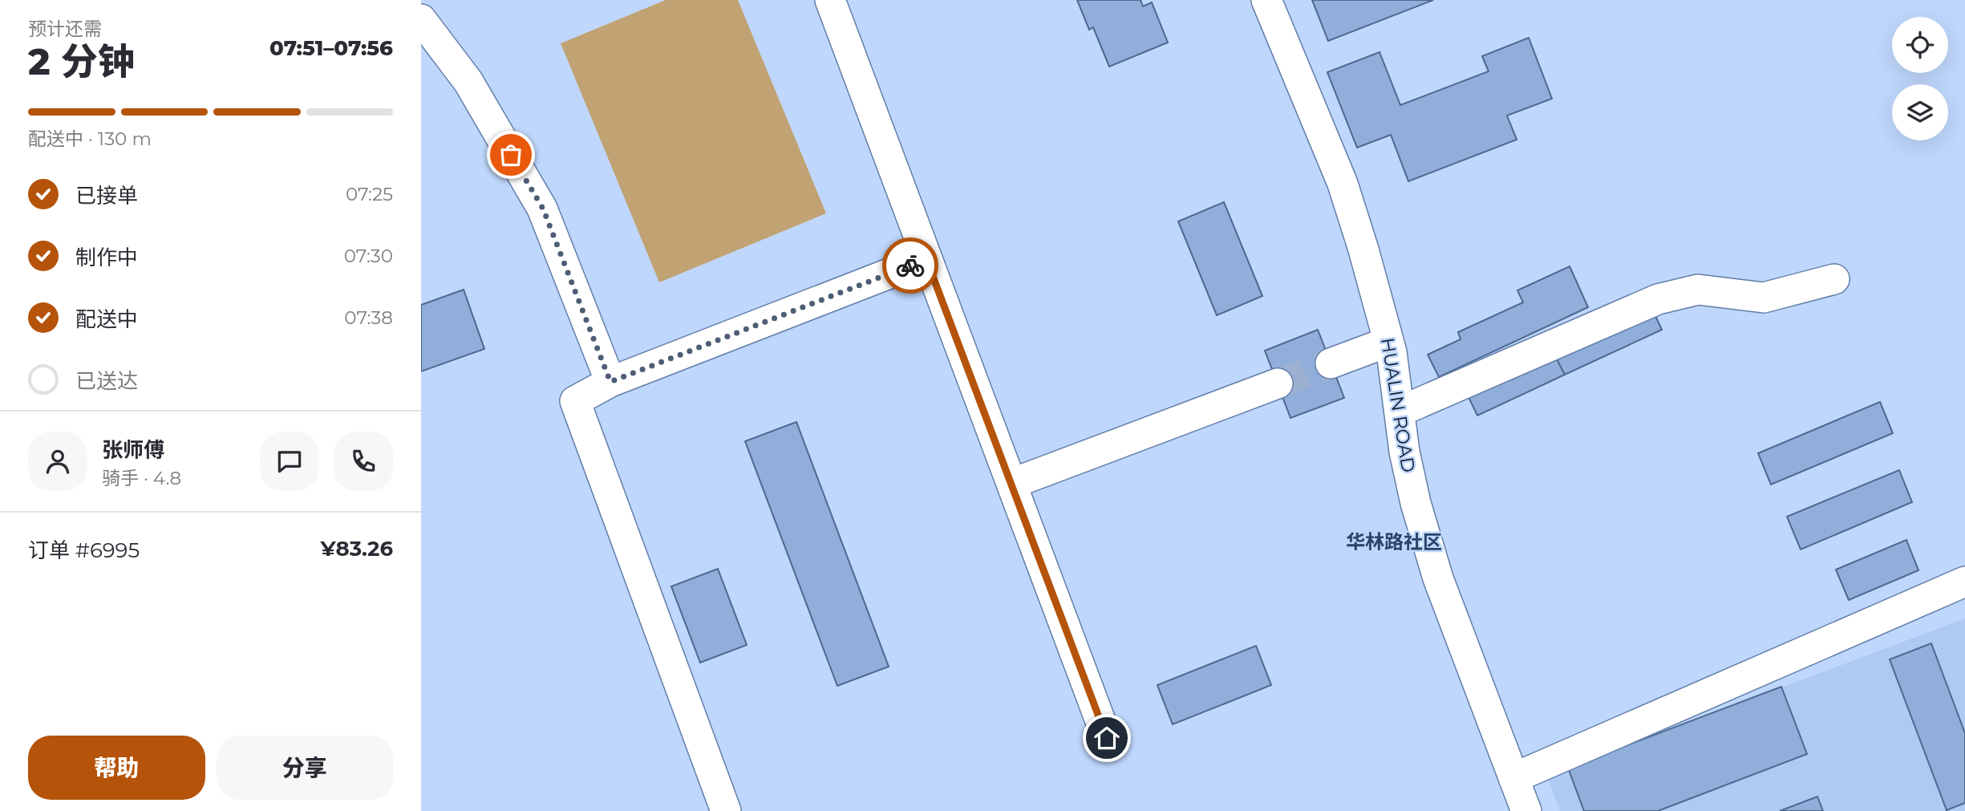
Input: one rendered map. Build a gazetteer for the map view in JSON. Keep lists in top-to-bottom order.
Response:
{
  "streets": {
    "street": ["HUALIN ROAD"]
  },
  "districts": ["华林路社区"],
  "page": {
    "heading": ["2 分钟", "预计还需", "07:51–07:56"],
    "panel": [
      "张师傅",
      "骑手 · 4.8",
      "订单 #6995",
      "¥83.26"
    ],
    "bar": "配送中 · 130 m",
    "list": [
      ["已接单", "07:25"],
      ["制作中", "07:30"],
      ["配送中", "07:38"],
      "已送达"
    ],
    "buttons": ["帮助", "分享"]
  }
}
